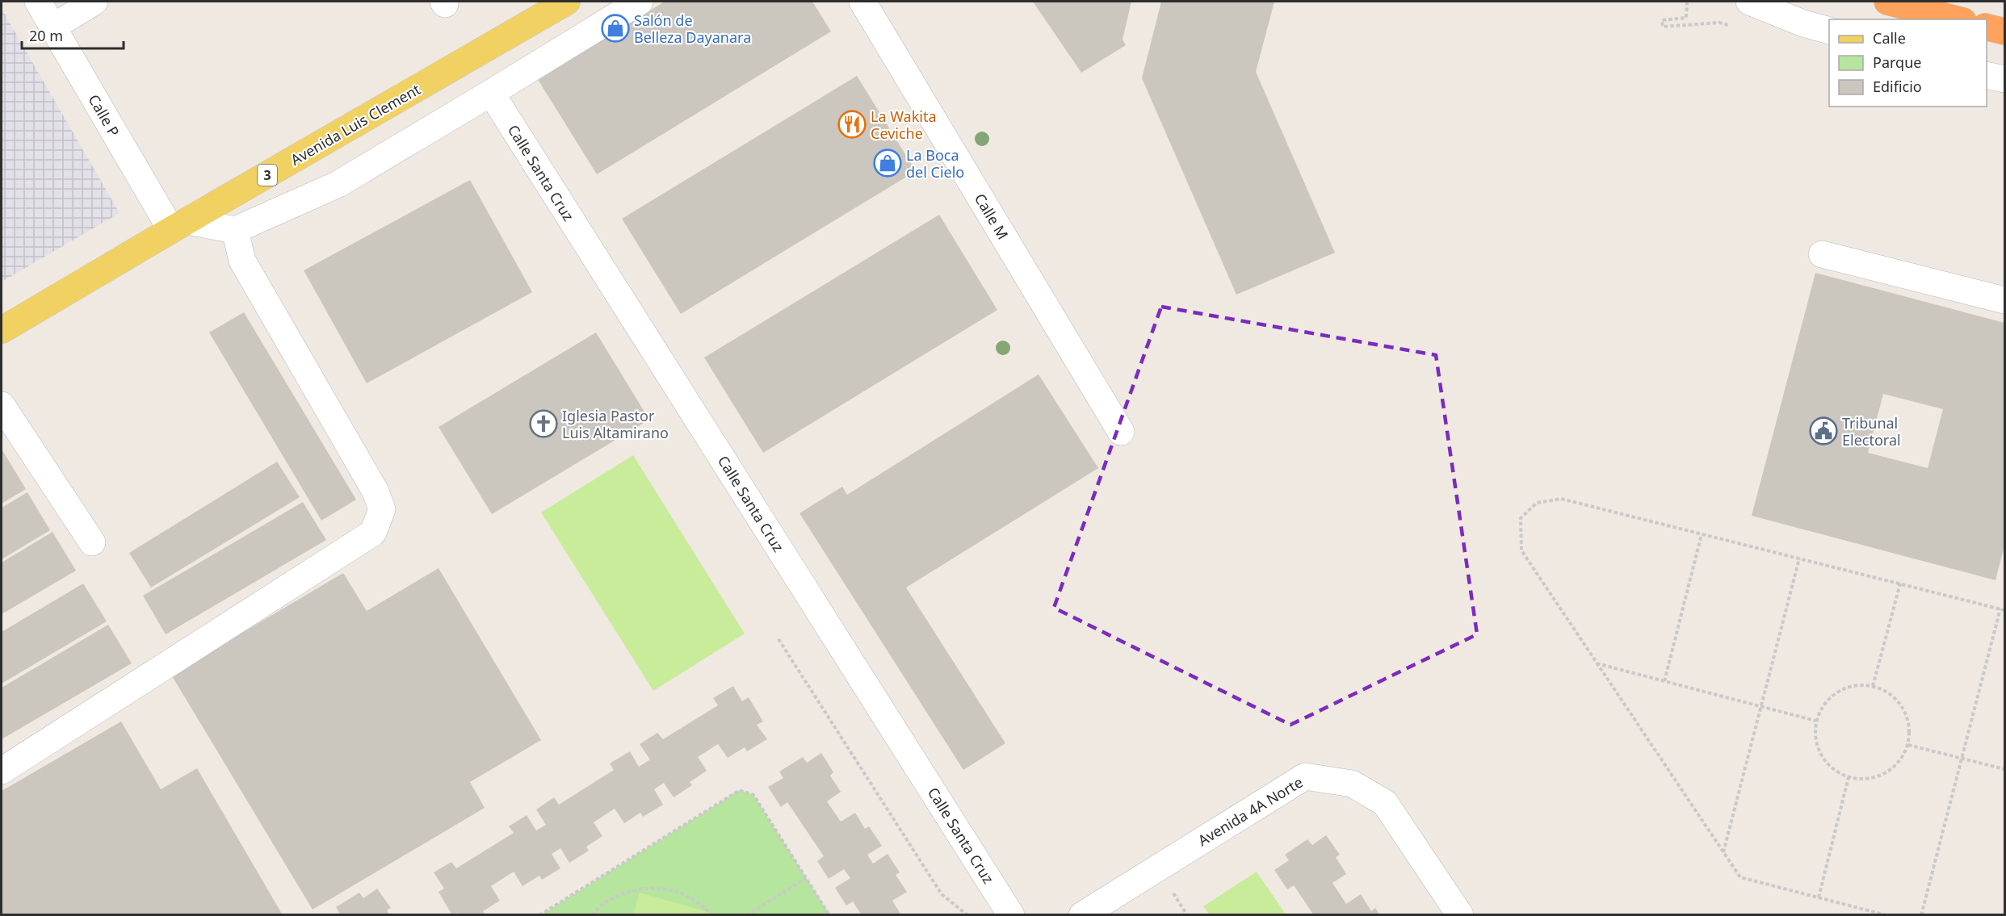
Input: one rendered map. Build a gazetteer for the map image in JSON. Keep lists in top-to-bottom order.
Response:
{
  "streets": {
    "main road": ["Avenida Luis Clement", "3"],
    "street": [
      "Calle P",
      "Calle Santa Cruz",
      "Calle M",
      "Avenida 4A Norte"
    ]
  },
  "crossings": [
    ["Calle P", "Avenida Luis Clement"]
  ],
  "places": {
    "shop": ["Salón de Belleza Dayanara", "La Boca del Cielo"],
    "restaurant": ["La Wakita Ceviche"],
    "church": ["Iglesia Pastor Luis Altamirano"],
    "public building": ["Tribunal Electoral"]
  },
  "legend": ["Calle", "Parque", "Edificio"],
  "scale_bar": "20 m"
}
